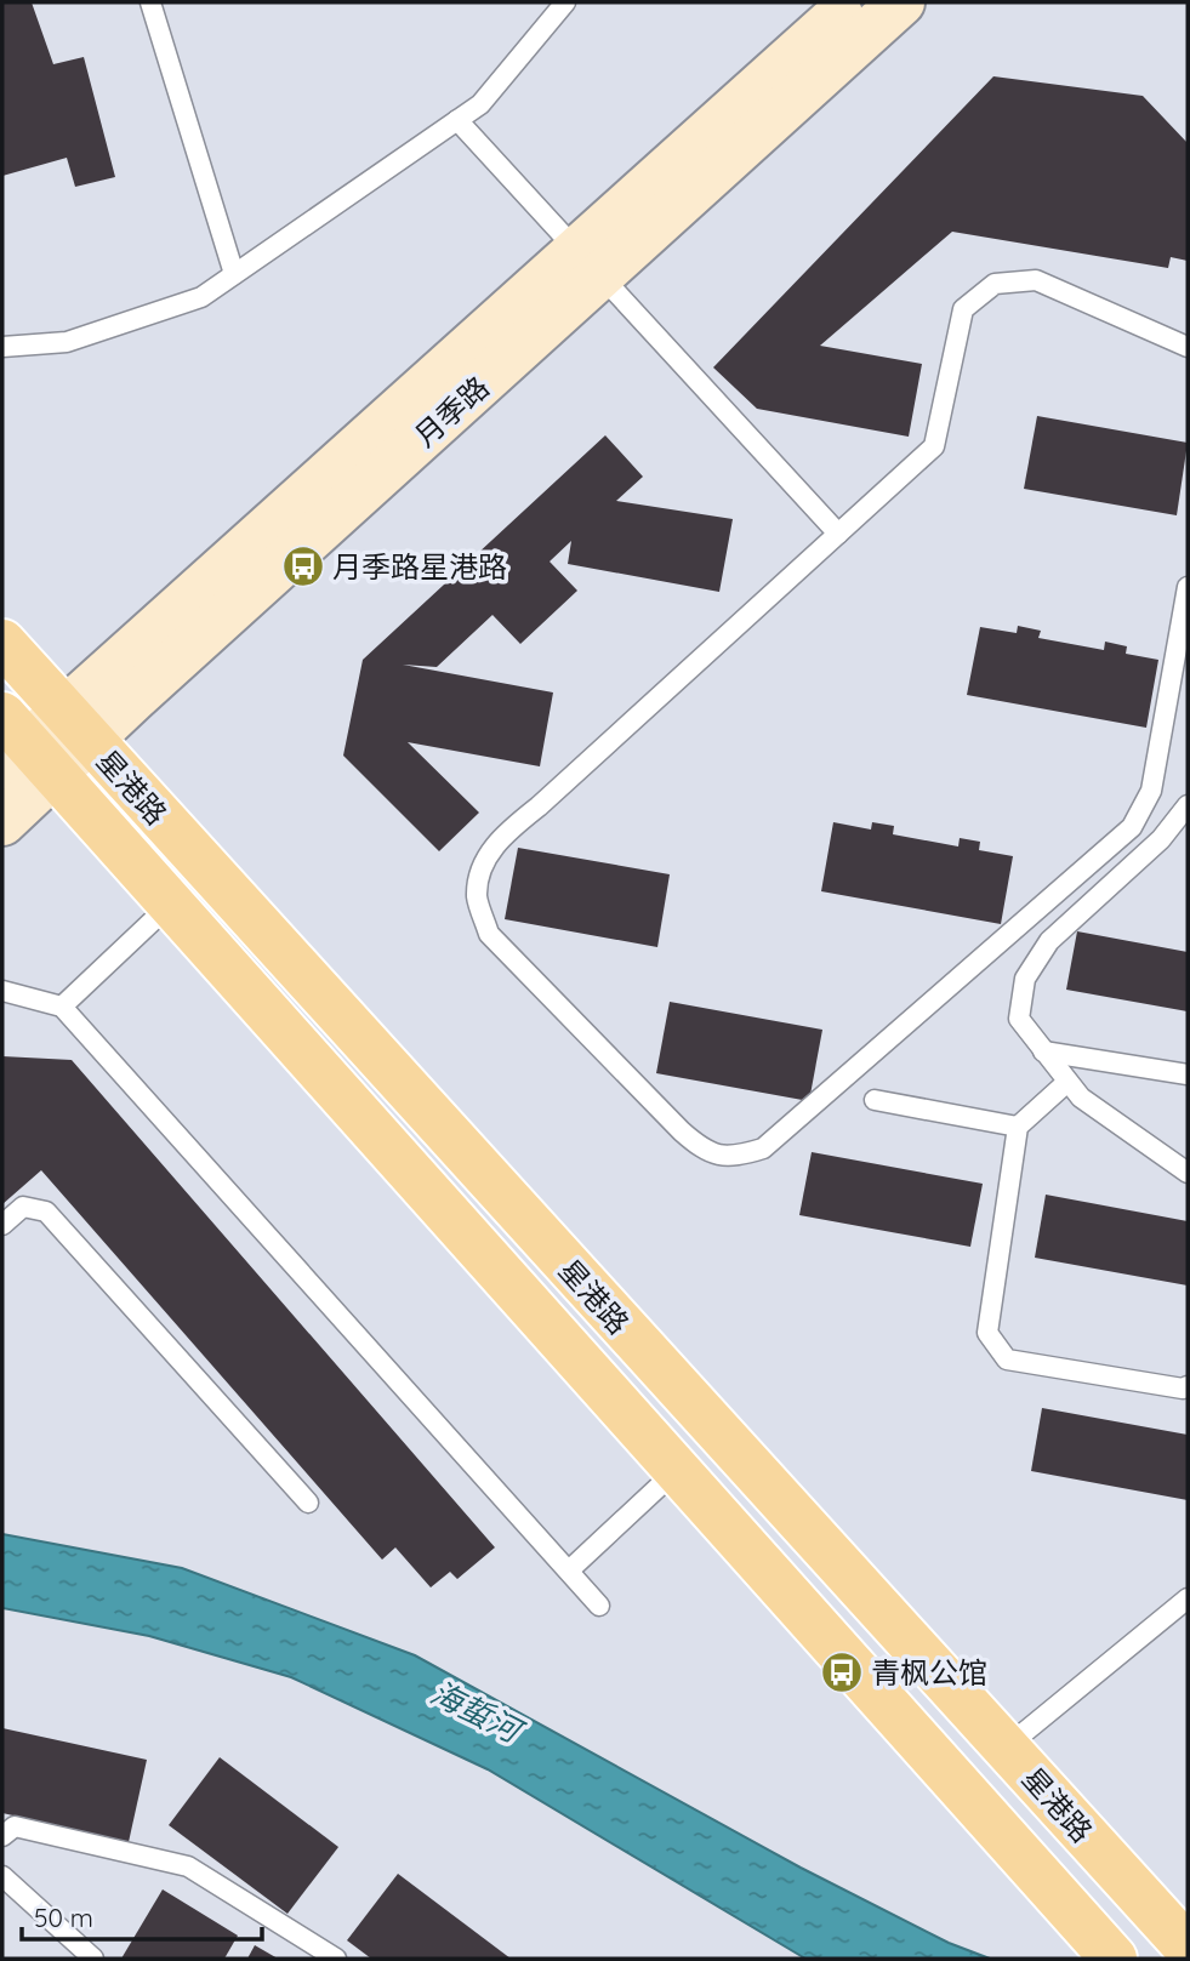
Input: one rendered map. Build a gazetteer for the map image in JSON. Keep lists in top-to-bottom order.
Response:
{
  "streets": {
    "main road": ["星港路"],
    "street": ["月季路"]
  },
  "crossings": [
    ["月季路", "星港路"]
  ],
  "water": ["海蜇河"],
  "places": {
    "bus stop": ["月季路星港路", "青枫公馆"]
  },
  "scale_bar": "50 m"
}
